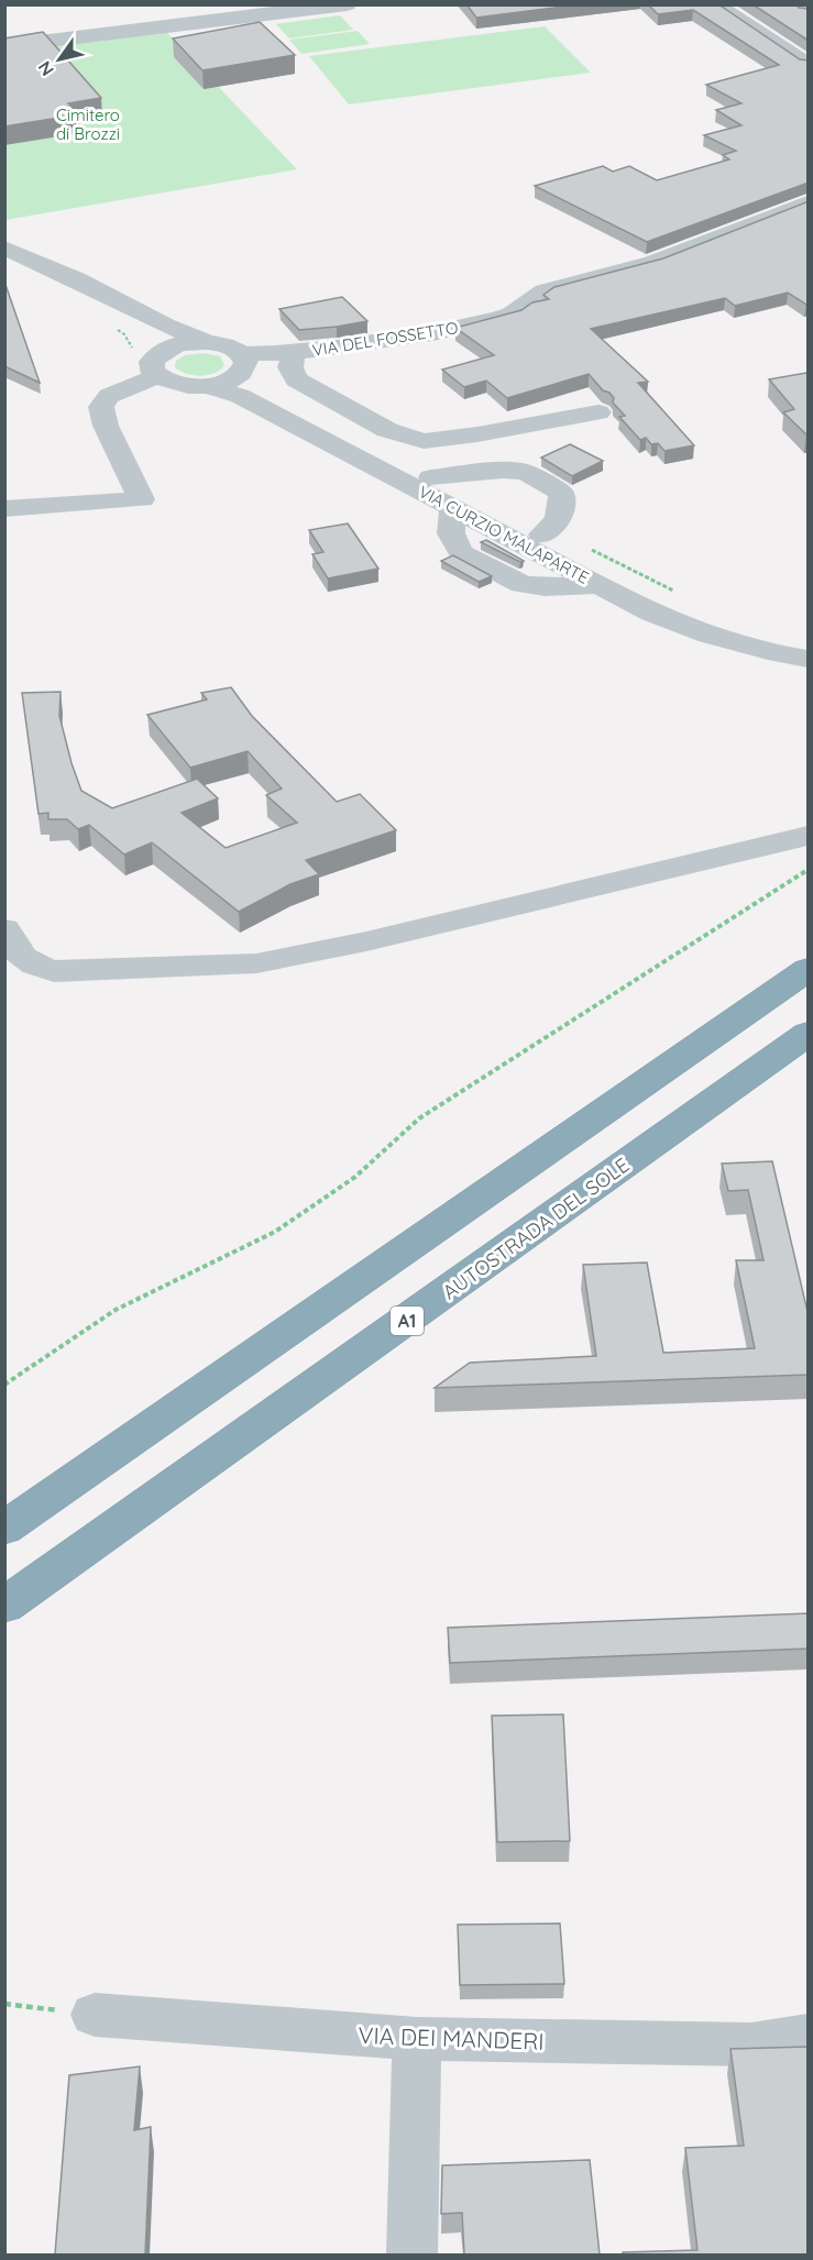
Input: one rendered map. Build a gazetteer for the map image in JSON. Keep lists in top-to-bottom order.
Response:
{
  "streets": {
    "highway": ["AUTOSTRADA DEL SOLE", "A1"],
    "street": ["VIA DEL FOSSETTO", "VIA CURZIO MALAPARTE", "VIA DEI MANDERI"]
  },
  "crossings": [
    ["VIA DEL FOSSETTO", "VIA CURZIO MALAPARTE"]
  ],
  "parks": ["Cimitero di Brozzi"],
  "north": "bottom left"
}
